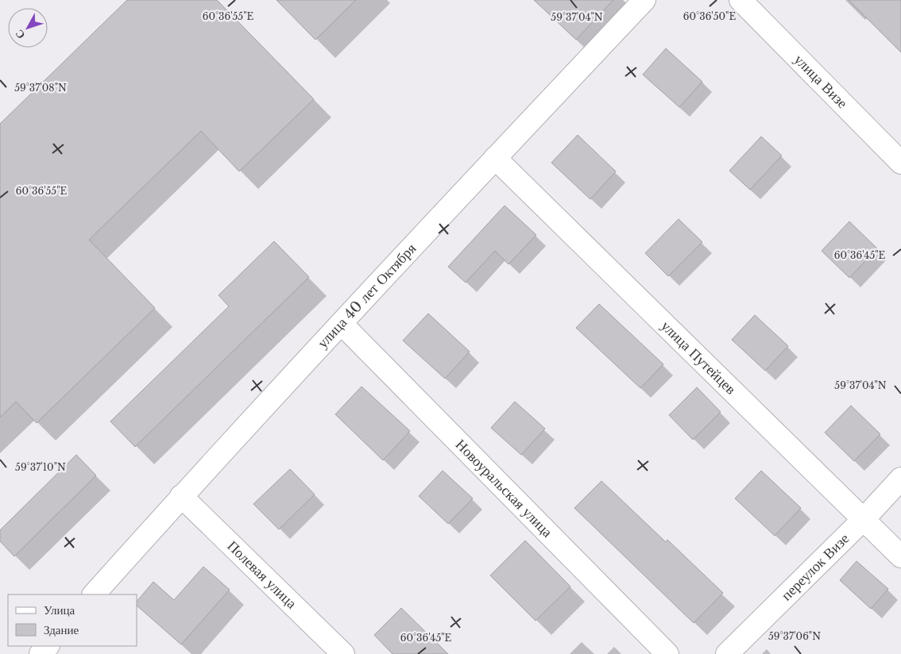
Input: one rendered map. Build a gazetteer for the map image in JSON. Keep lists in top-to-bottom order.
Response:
{
  "streets": {
    "street": [
      "улица Визе",
      "улица 40 лет Октября",
      "улица Путейцев",
      "Новоуральская улица",
      "переулок Визе",
      "Полевая улица"
    ]
  },
  "crossings": [
    ["улица 40 лет Октября", "улица Путейцев"],
    ["улица 40 лет Октября", "Новоуральская улица"],
    ["улица 40 лет Октября", "Полевая улица"],
    ["улица Путейцев", "переулок Визе"]
  ],
  "legend": ["Улица", "Здание"],
  "north": "bottom left",
  "coordinates": [
    "60°36'55\"E",
    "60°36'50\"E",
    "59°37'04\"N",
    "59°37'08\"N",
    "60°36'45\"E",
    "59°37'10\"N",
    "59°37'06\"N"
  ]
}
